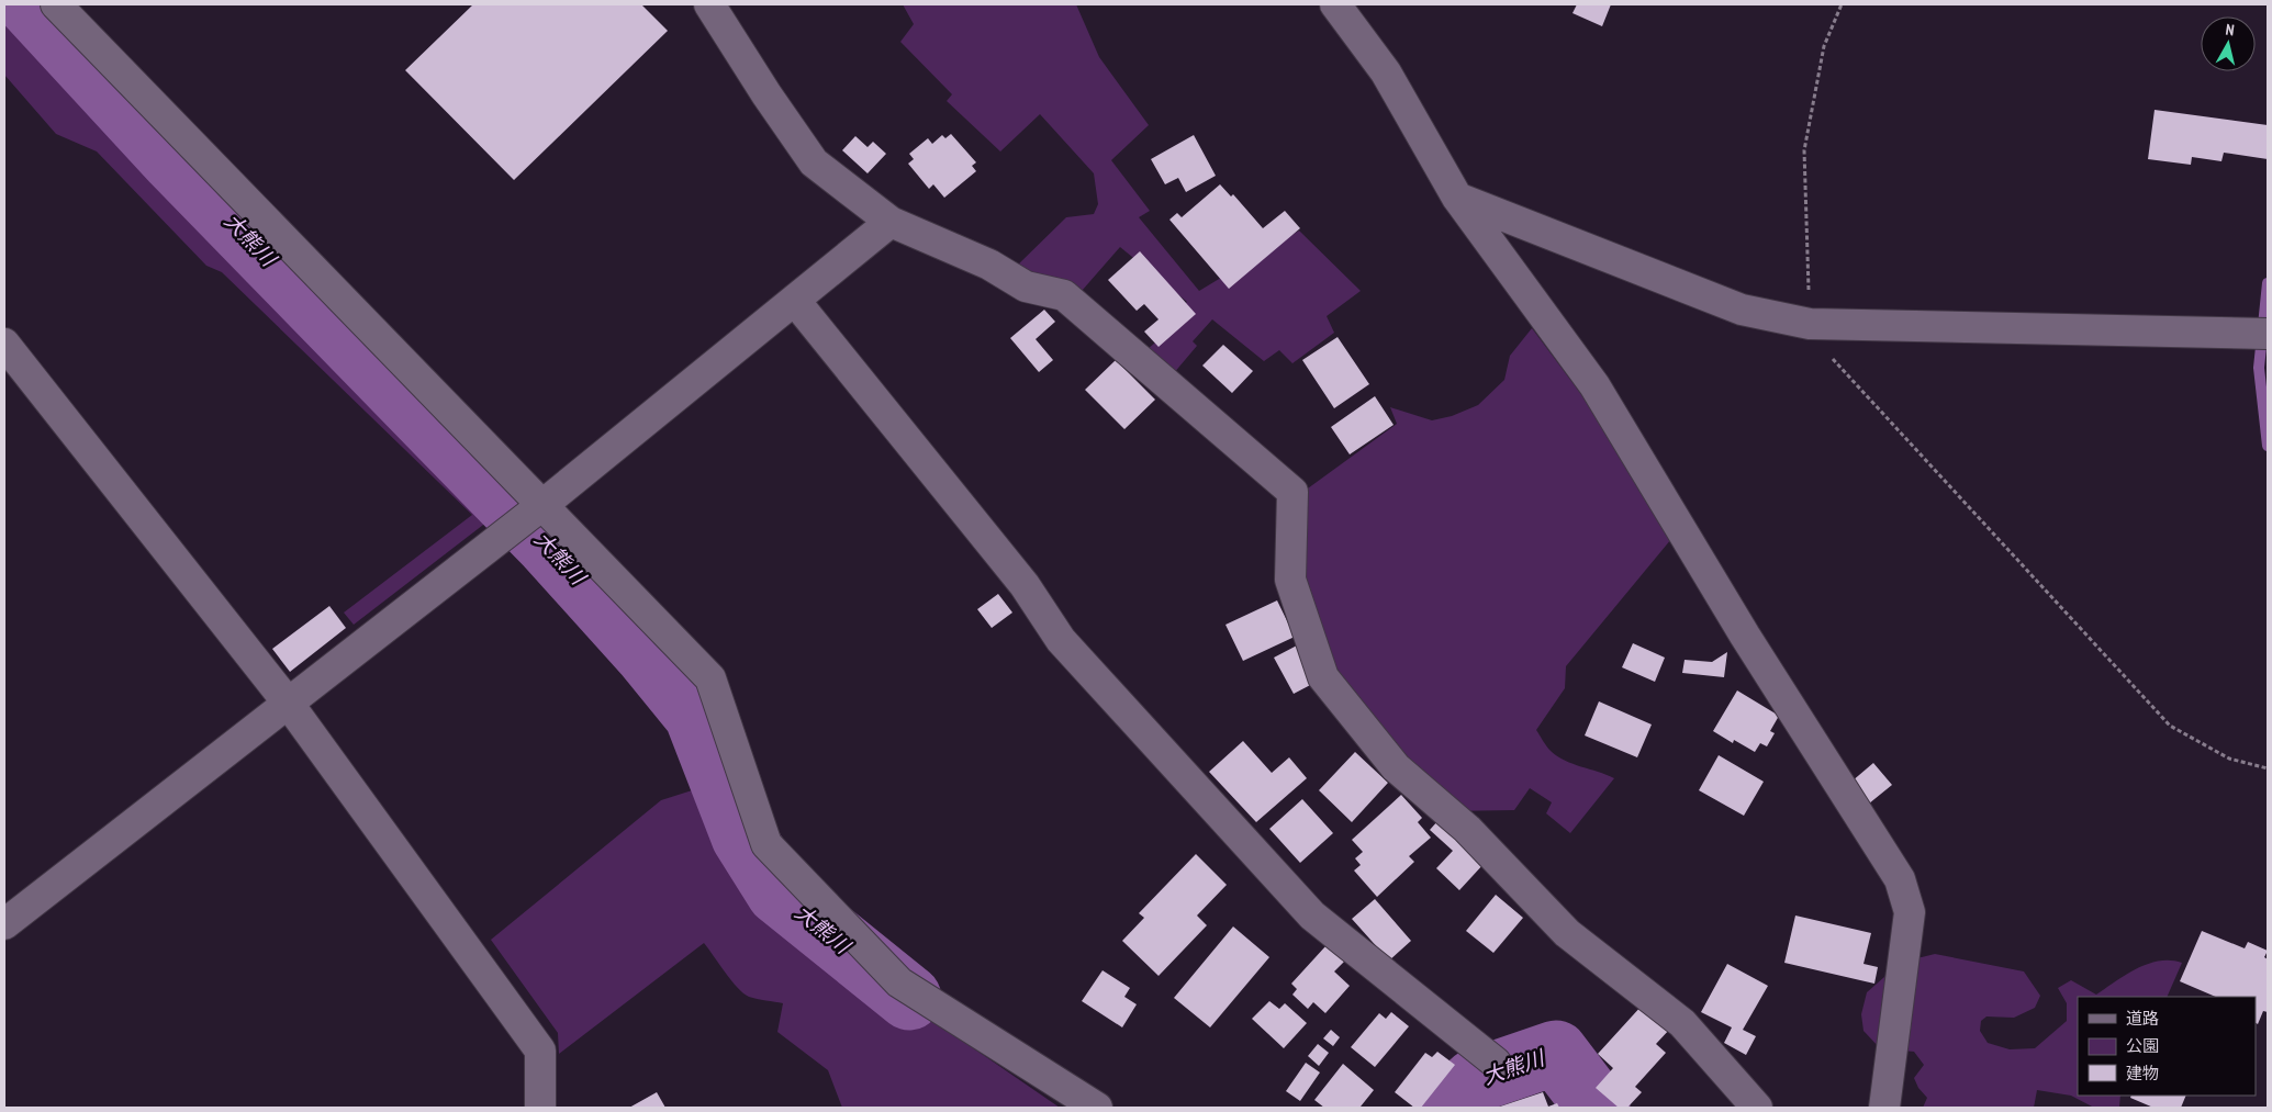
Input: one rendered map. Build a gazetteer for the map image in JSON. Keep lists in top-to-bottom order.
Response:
{
  "water": ["大熊川"],
  "legend": ["道路", "公園", "建物"],
  "north": "top"
}
